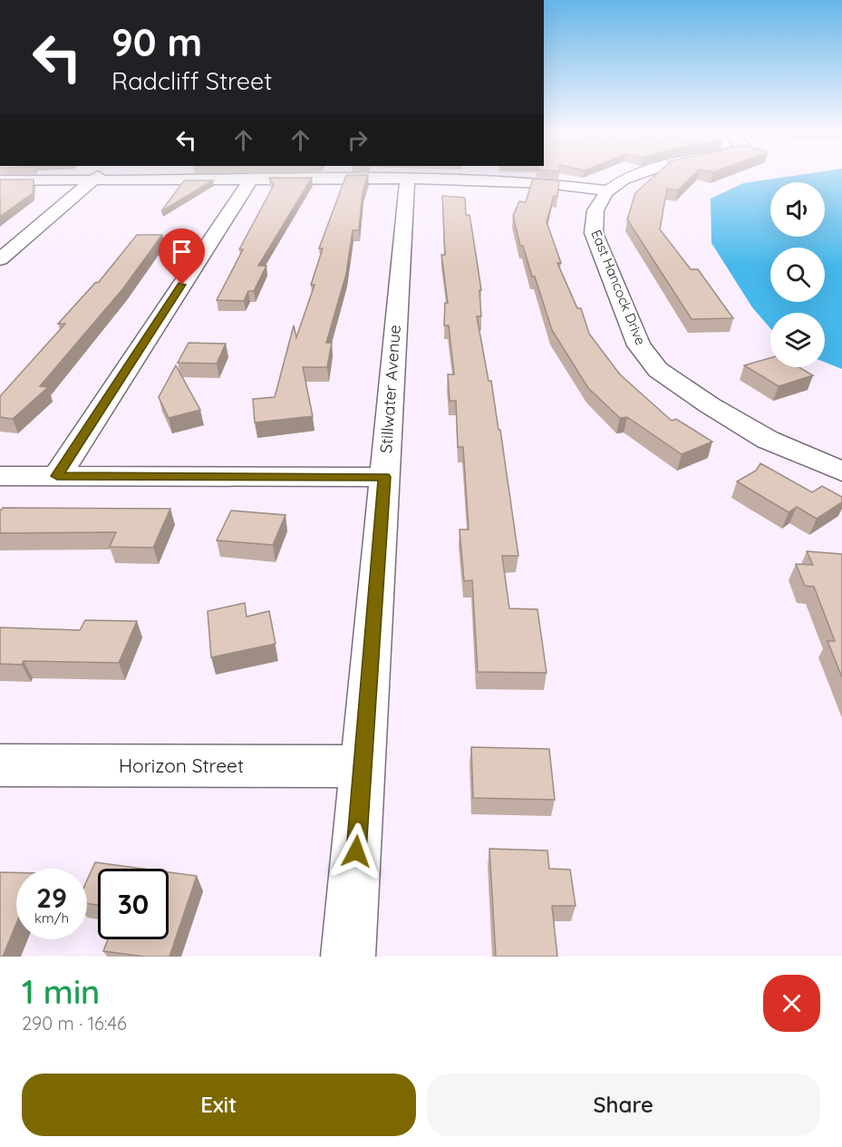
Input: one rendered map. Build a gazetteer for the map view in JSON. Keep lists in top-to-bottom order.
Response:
{
  "streets": {
    "street": ["East Hancock Drive", "Stillwater Avenue", "Horizon Street"]
  },
  "crossings": [
    ["Stillwater Avenue", "Horizon Street"]
  ],
  "page": {
    "turn": ["90 m", "Radcliff Street"],
    "speed": "29 km/h",
    "limit": "30",
    "heading": ["1 min", "290 m · 16:46"],
    "buttons": ["Exit", "Share"]
  }
}
